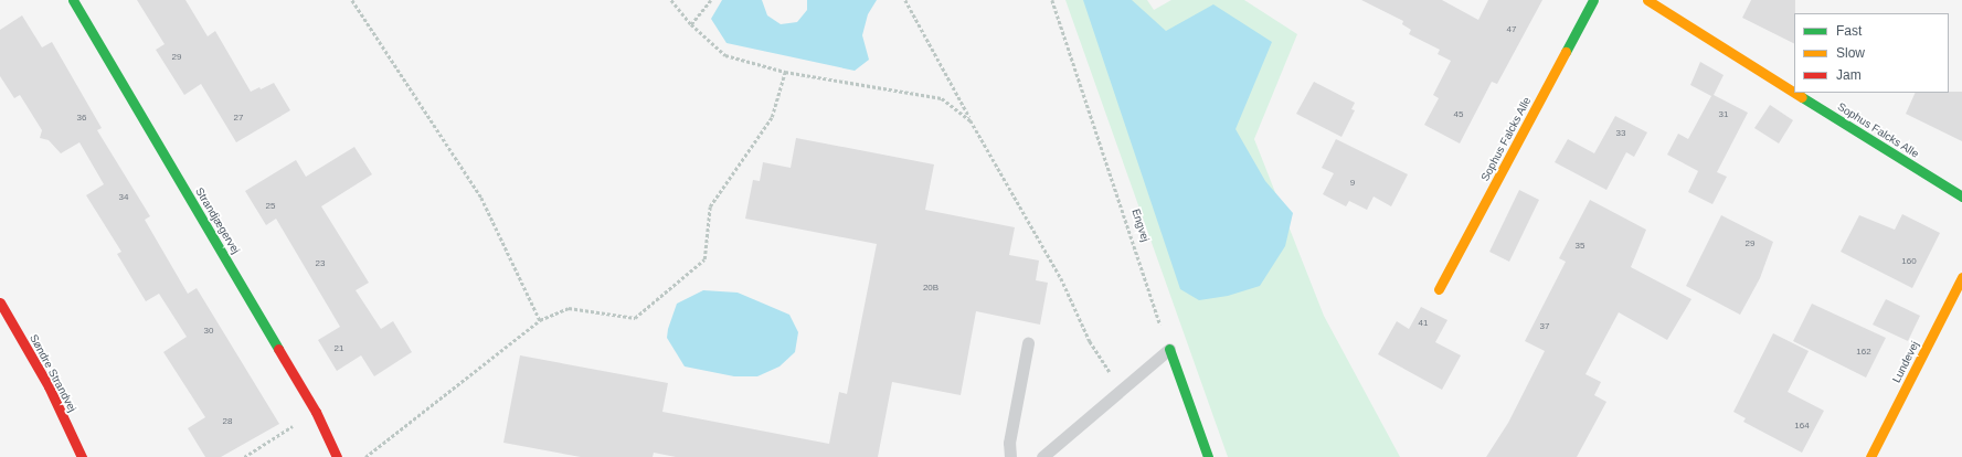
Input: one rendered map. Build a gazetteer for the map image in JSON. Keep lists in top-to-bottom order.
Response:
{
  "streets": {
    "street": [
      "Sophus Falcks Alle",
      "Strandjægervej",
      "Lundevej",
      "Søndre Strandvej"
    ],
    "path": ["Engvej"]
  },
  "house_numbers": [
    "47",
    "29",
    "45",
    "31",
    "36",
    "27",
    "33",
    "9",
    "34",
    "25",
    "29",
    "35",
    "160",
    "23",
    "20B",
    "41",
    "37",
    "30",
    "21",
    "162",
    "28",
    "164"
  ],
  "legend": ["Fast", "Slow", "Jam"]
}
